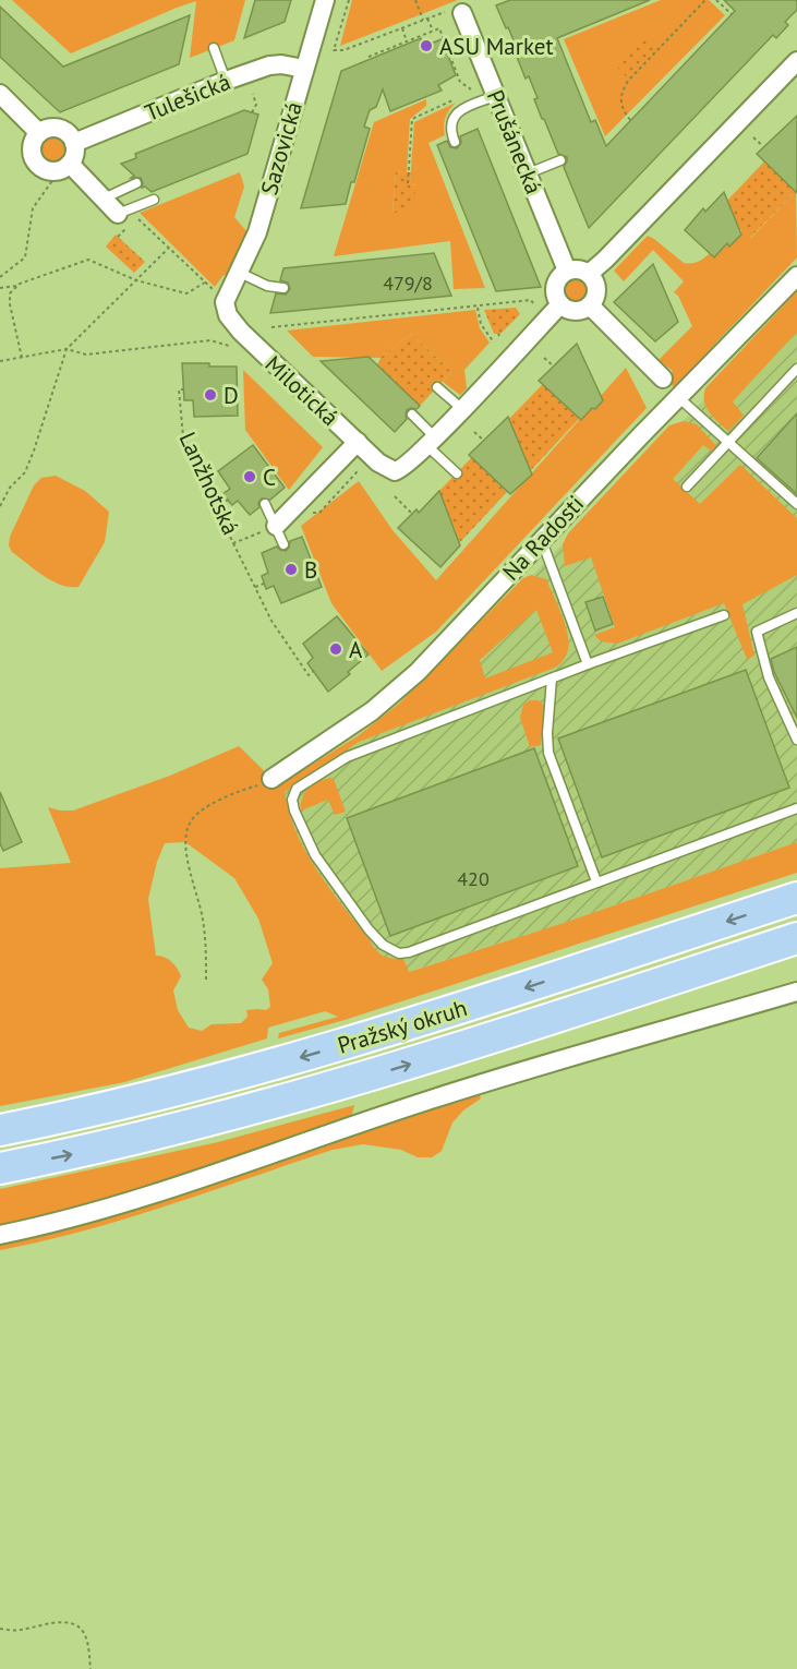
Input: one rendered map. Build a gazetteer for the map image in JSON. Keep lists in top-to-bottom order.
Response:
{
  "streets": {
    "highway": ["Pražský okruh"],
    "street": [
      "Tulešická",
      "Prušánecká",
      "Sazovická",
      "Milotická",
      "Lanžhotská",
      "Na Radosti"
    ]
  },
  "crossings": [
    ["Tulešická", "Sazovická"],
    ["Sazovická", "Milotická"],
    ["Milotická", "Lanžhotská"]
  ],
  "places": [
    "ASU Market",
    "D",
    "C",
    "B",
    "A"
  ],
  "house_numbers": ["479/8", "420"]
}
